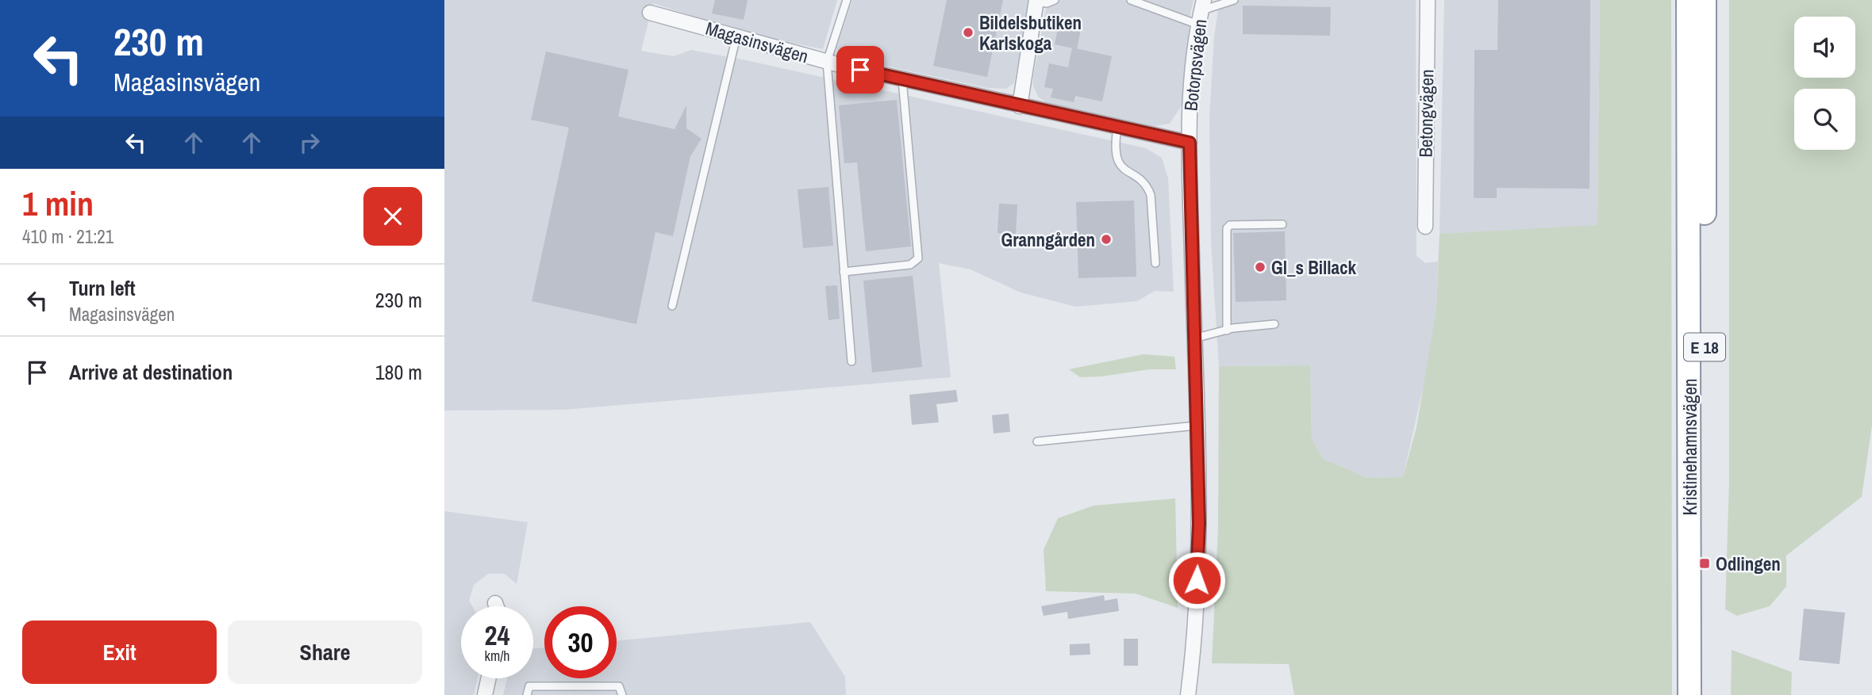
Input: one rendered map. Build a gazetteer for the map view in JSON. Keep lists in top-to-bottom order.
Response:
{
  "streets": {
    "highway": ["E 18", "Kristinehamnsvägen"],
    "street": ["Magasinsvägen", "Botorpsvägen", "Betongvägen"]
  },
  "crossings": [
    ["Magasinsvägen", "Botorpsvägen"]
  ],
  "places": {
    "other": ["Bildelsbutiken Karlskoga", "Granngården", "Gl_s Billack"],
    "transit": ["Odlingen"]
  },
  "page": {
    "turn": ["230 m", "Magasinsvägen"],
    "heading": ["1 min", "410 m · 21:21"],
    "list": [
      {
        "name": "Turn left",
        "note": "Magasinsvägen",
        "value": "230 m"
      },
      {
        "name": "Arrive at destination",
        "value": "180 m"
      }
    ],
    "speed": "24 km/h",
    "limit": "30",
    "buttons": ["Exit", "Share"]
  }
}
